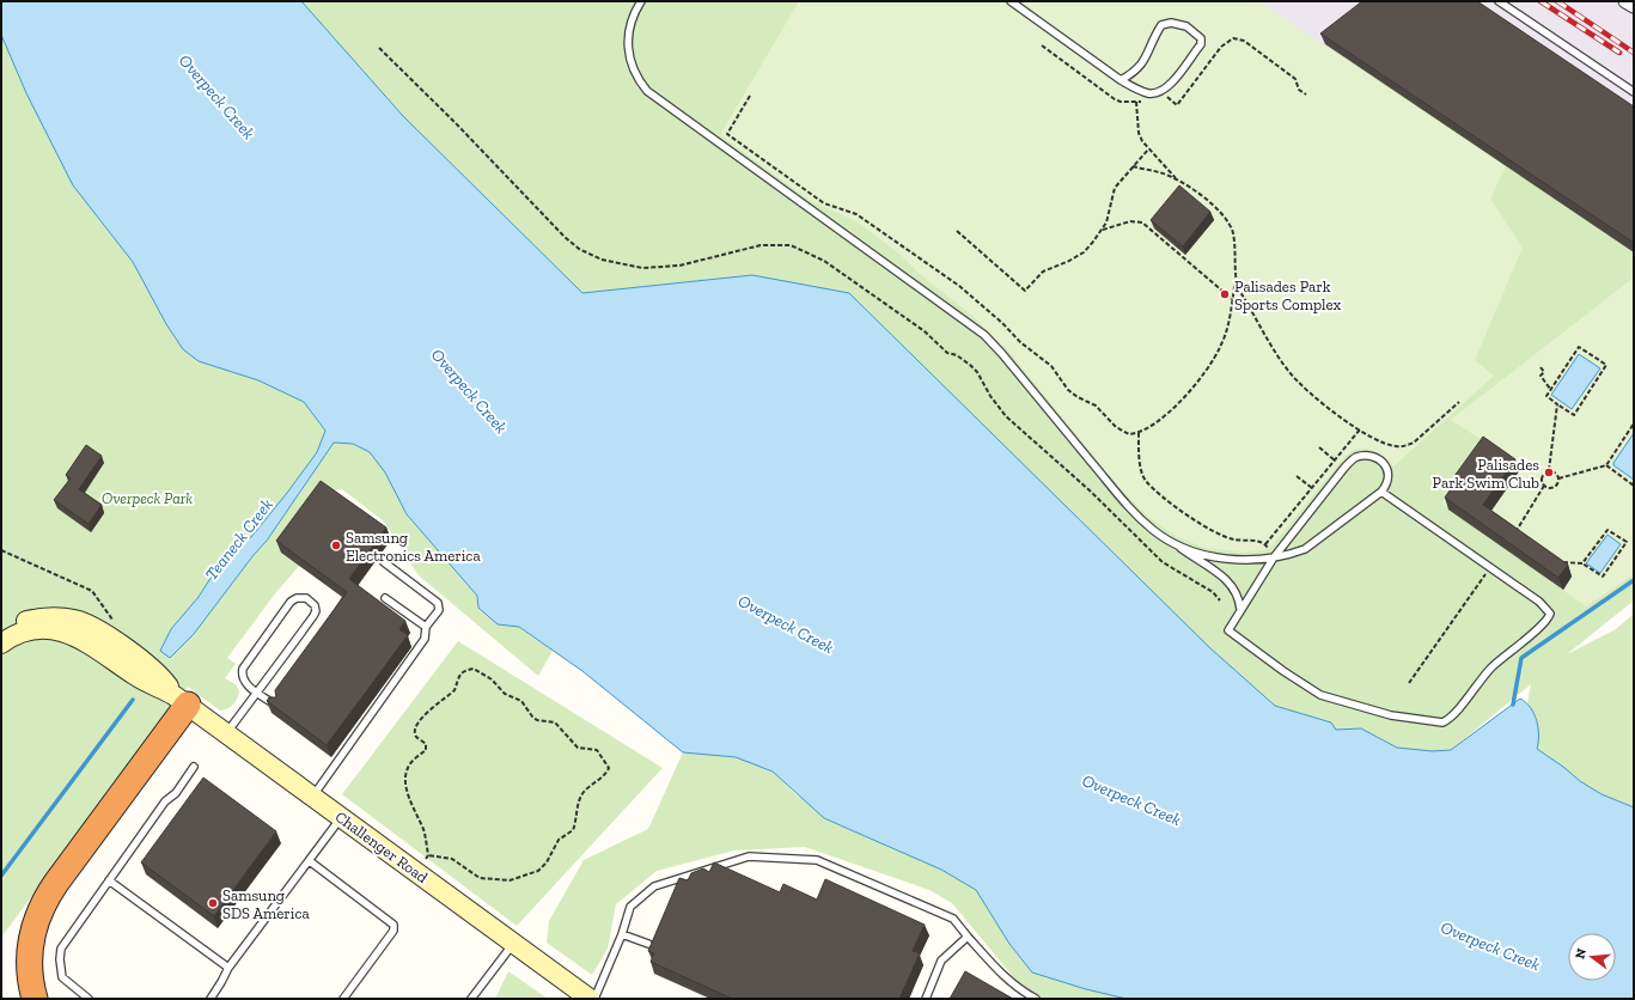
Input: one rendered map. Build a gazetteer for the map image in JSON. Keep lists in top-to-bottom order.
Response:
{
  "streets": {
    "main road": ["Challenger Road"]
  },
  "water": ["Overpeck Creek", "Teaneck Creek"],
  "parks": ["Overpeck Park"],
  "places": [
    "Palisades Park Sports Complex",
    "Palisades Park Swim Club",
    "Samsung Electronics America",
    "Samsung SDS America"
  ],
  "north": "left"
}
